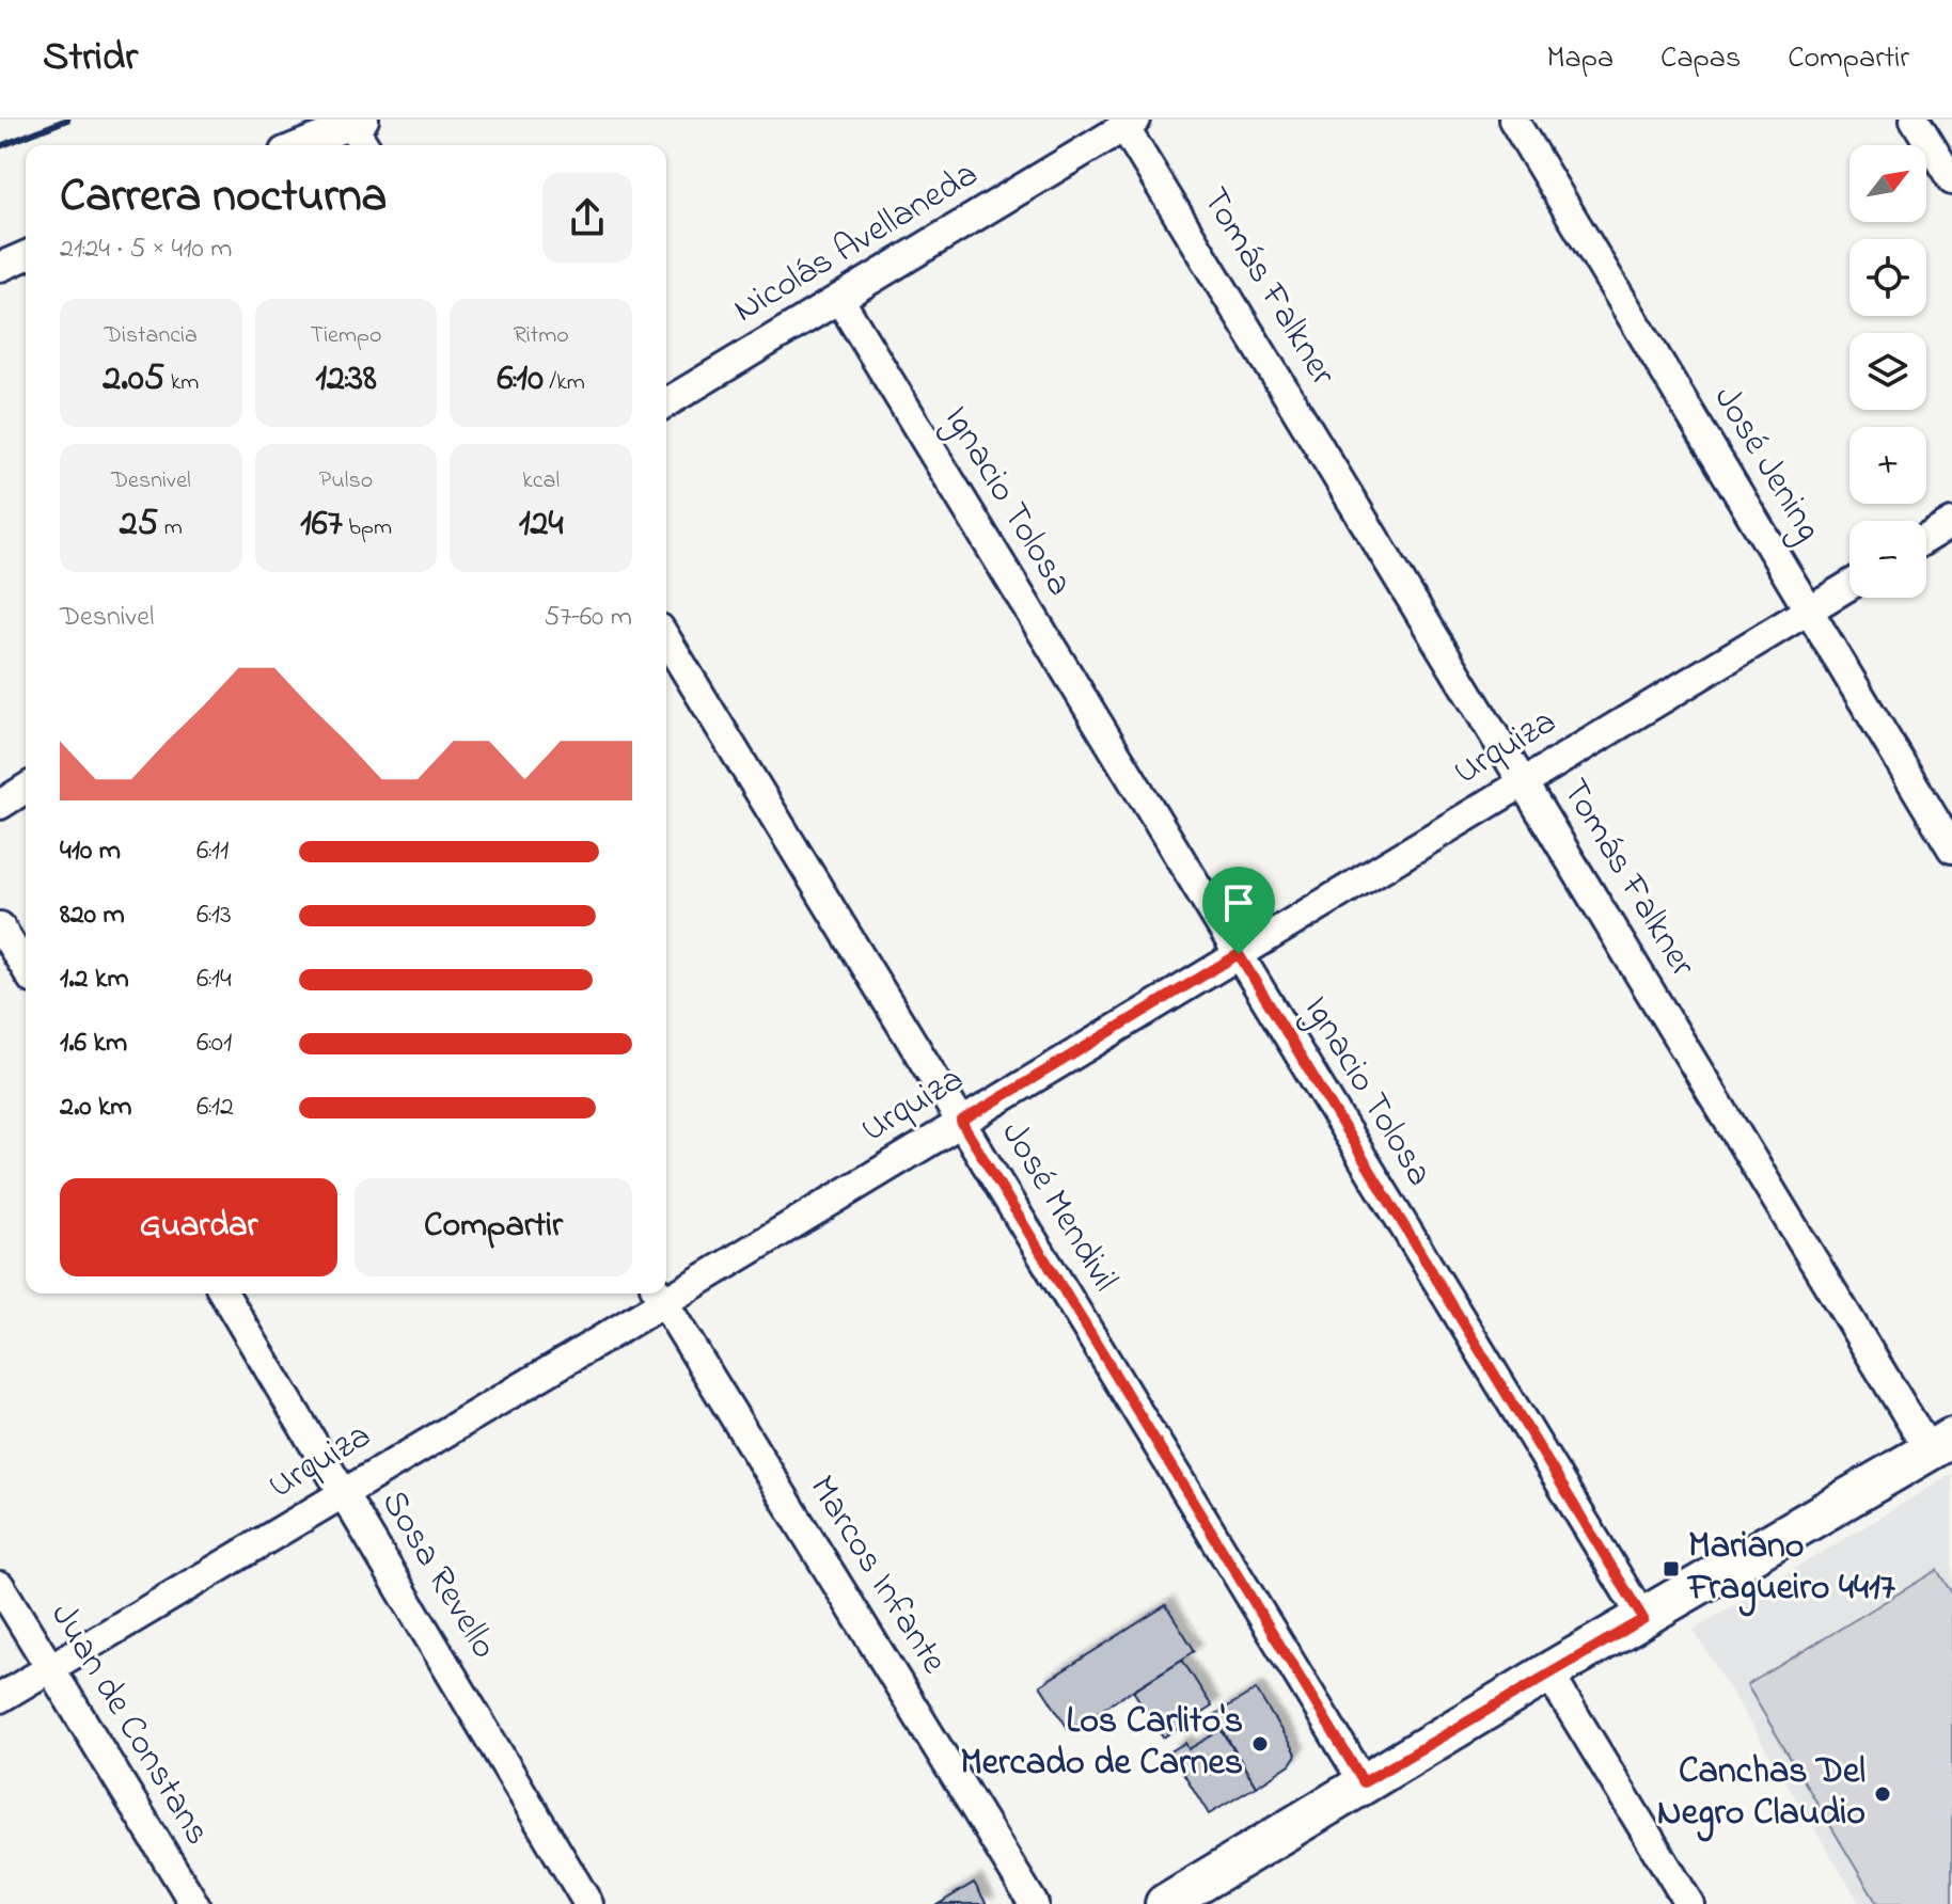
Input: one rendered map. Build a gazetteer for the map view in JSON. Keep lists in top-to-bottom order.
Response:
{
  "streets": {
    "street": [
      "Nicolás Avellaneda",
      "Tomás Falkner",
      "José Jening",
      "Ignacio Tolosa",
      "Urquiza",
      "José Mendivil",
      "Sosa Revello",
      "Marcos Infante",
      "Juan de Constans"
    ]
  },
  "crossings": [
    ["Nicolás Avellaneda", "Tomás Falkner"],
    ["Nicolás Avellaneda", "Ignacio Tolosa"],
    ["Tomás Falkner", "Urquiza"],
    ["José Jening", "Urquiza"],
    ["Ignacio Tolosa", "Urquiza"],
    ["Urquiza", "José Mendivil"],
    ["Urquiza", "Sosa Revello"],
    ["Urquiza", "Marcos Infante"],
    ["Urquiza", "Juan de Constans"]
  ],
  "places": {
    "transit": ["Mariano Fragueiro 4417"],
    "other": ["Los Carlito's Mercado de Carnes", "Canchas Del Negro Claudio"]
  },
  "north": "top right",
  "page": {
    "header": "Stridr",
    "nav": ["Mapa", "Capas", "Compartir"],
    "map_buttons": ["+", "−"],
    "heading": ["Carrera nocturna", "21:24 · 5 × 410 m"],
    "stats": [
      ["Distancia", "2.05 km"],
      ["Tiempo", "12:38"],
      ["Ritmo", "6:10 /km"],
      ["Desnivel", "25 m"],
      ["Pulso", "167 bpm"],
      ["kcal", "124"]
    ],
    "chart": ["Desnivel", "57–60 m"],
    "list": [
      {
        "name": "410 m",
        "note": "6:11"
      },
      {
        "name": "820 m",
        "note": "6:13"
      },
      {
        "name": "1.2 km",
        "note": "6:14"
      },
      {
        "name": "1.6 km",
        "note": "6:01"
      },
      {
        "name": "2.0 km",
        "note": "6:12"
      }
    ],
    "buttons": ["Guardar", "Compartir"]
  }
}
